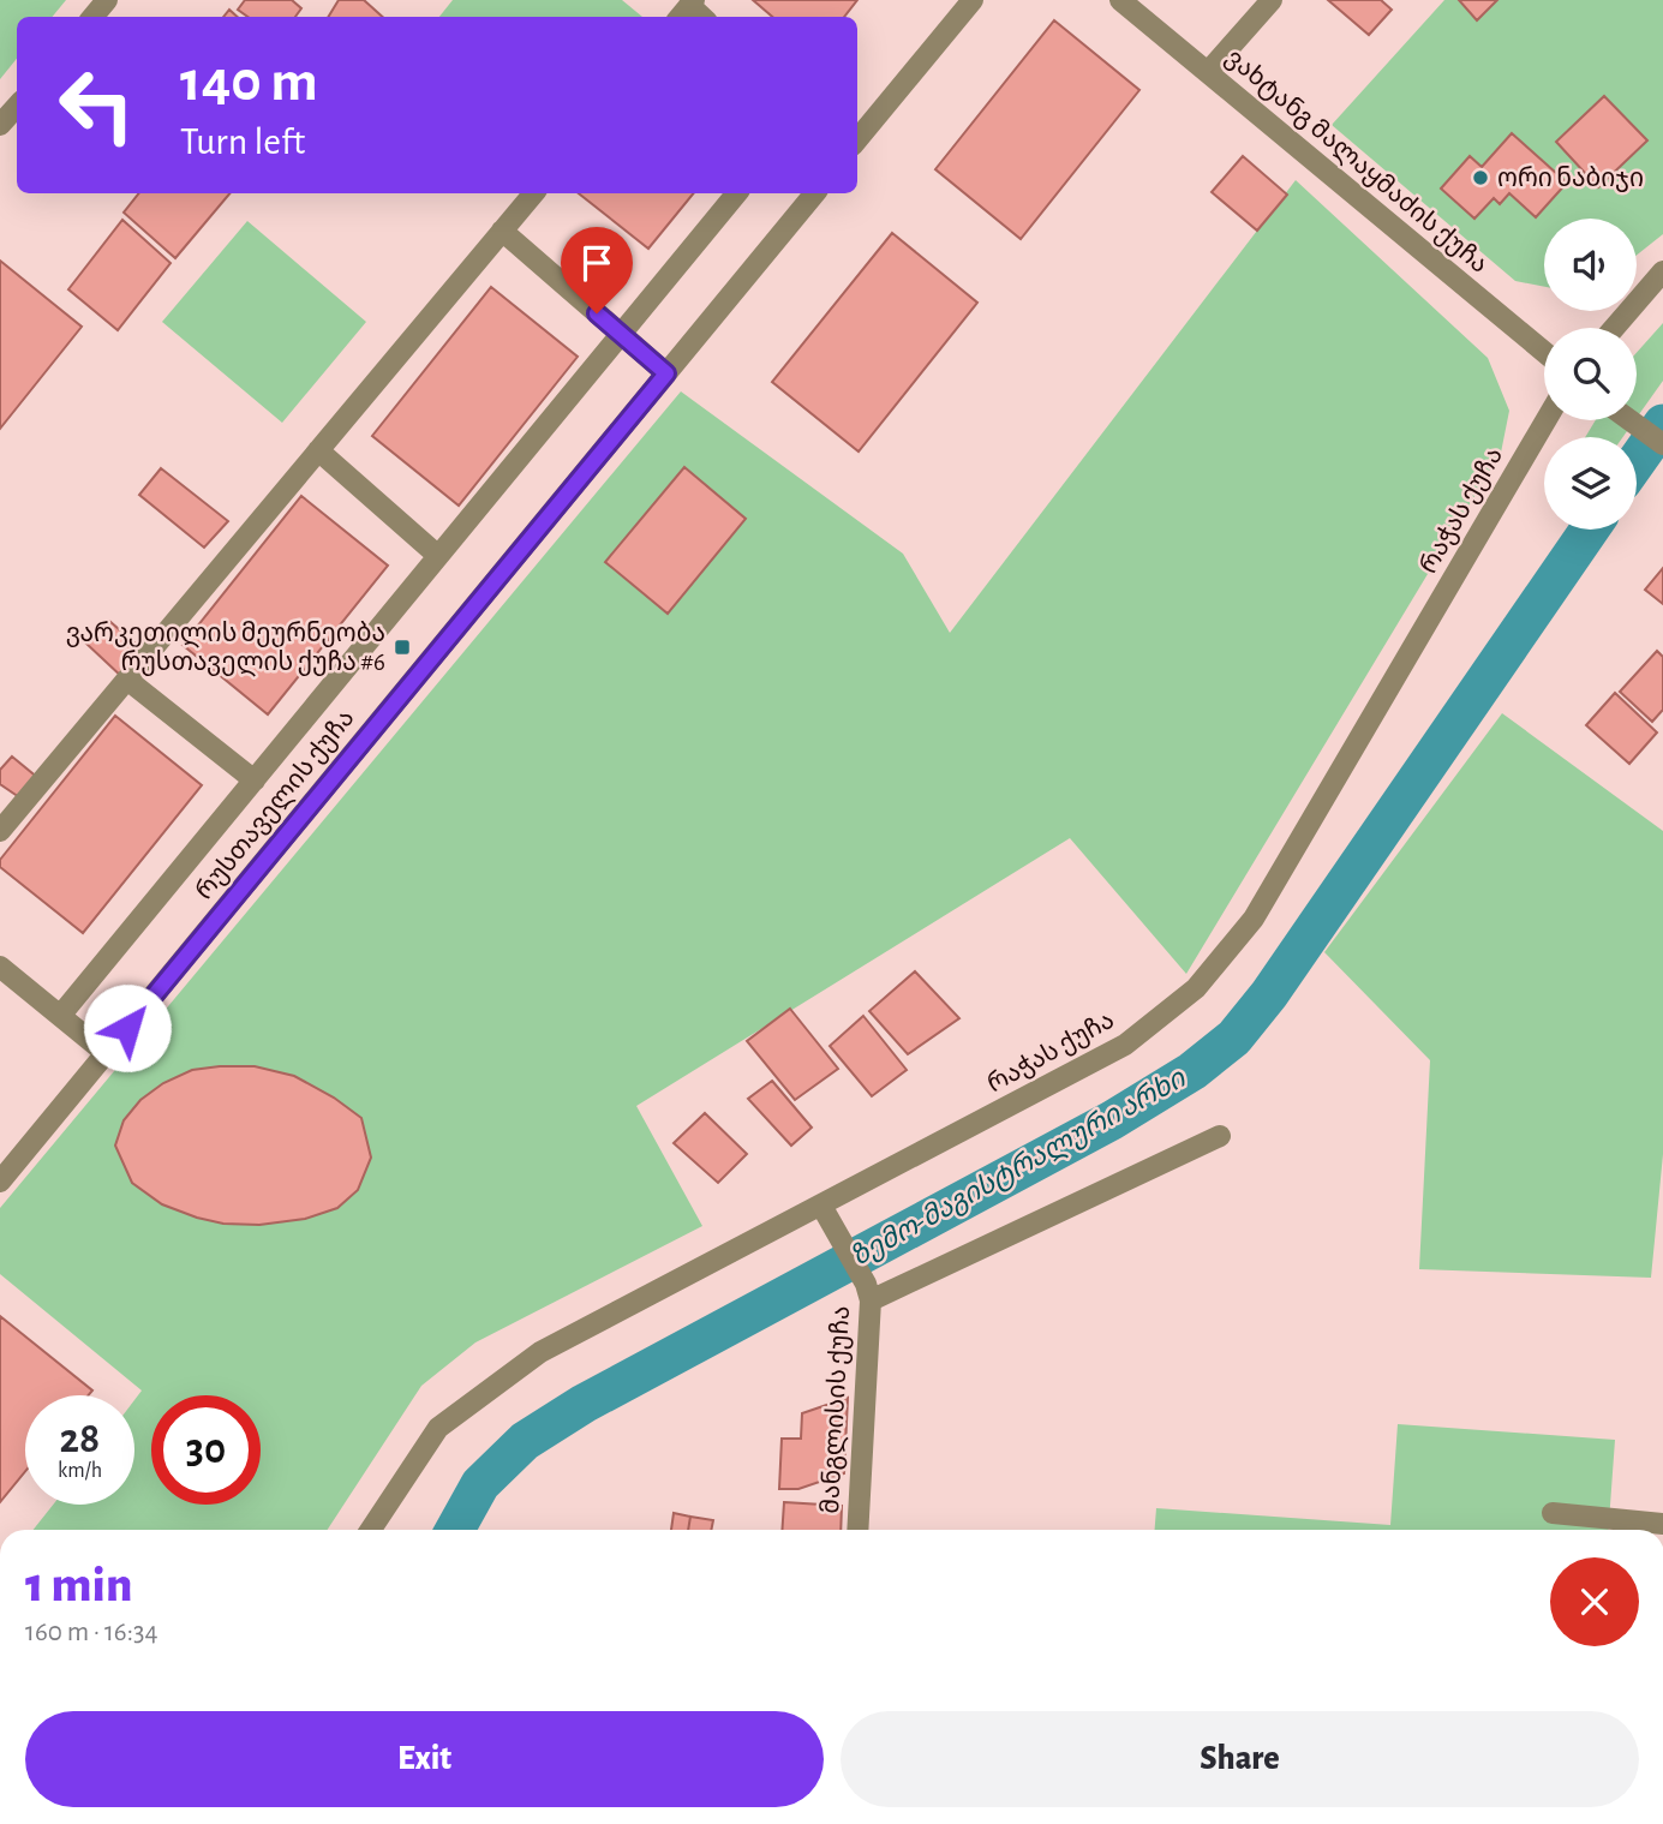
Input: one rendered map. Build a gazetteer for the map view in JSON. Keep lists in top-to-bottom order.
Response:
{
  "streets": {
    "street": [
      "ვახტანგ მალაყმაძის ქუჩა",
      "რაჭას ქუჩა",
      "რუსთაველის ქუჩა",
      "მანგლისის ქუჩა"
    ]
  },
  "water": ["ზემო-მაგისტრალური არხი"],
  "places": {
    "other": ["ორი ნაბიჯი"],
    "transit": ["ვარკეთილის მეურნეობა რუსთაველის ქუჩა #6"]
  },
  "page": {
    "turn": ["140 m", "Turn left"],
    "speed": "28 km/h",
    "limit": "30",
    "heading": ["1 min", "160 m · 16:34"],
    "buttons": ["Exit", "Share"]
  }
}
